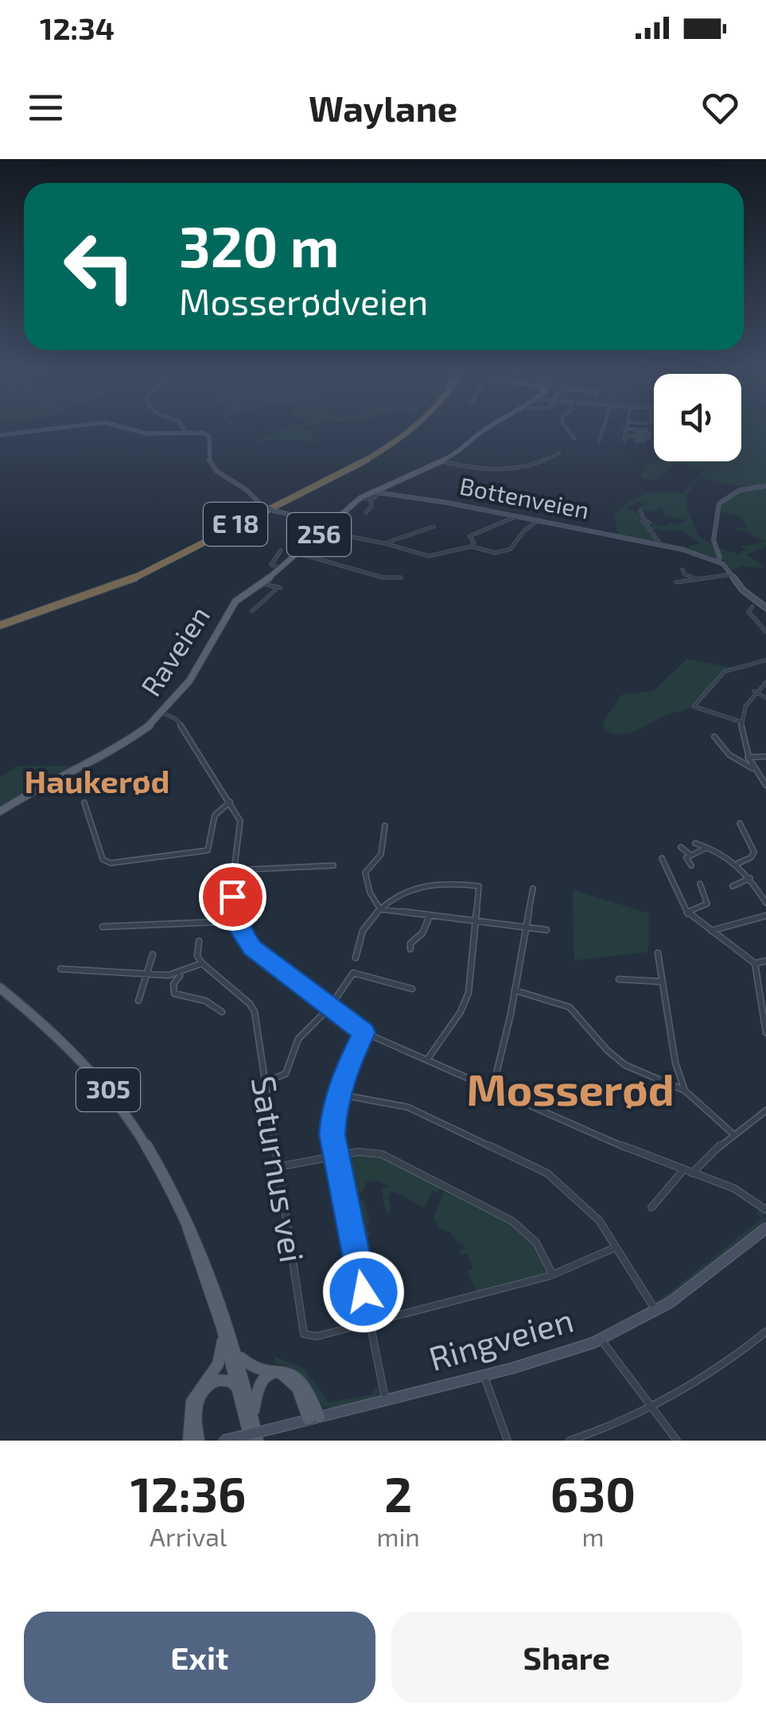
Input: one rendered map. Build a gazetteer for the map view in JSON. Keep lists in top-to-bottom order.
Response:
{
  "streets": {
    "highway": ["E 18"],
    "main road": [
      "Bottenveien",
      "256",
      "Raveien",
      "305",
      "Ringveien"
    ],
    "street": ["Saturnus vei"]
  },
  "crossings": [
    ["Bottenveien", "Raveien"]
  ],
  "districts": ["Haukerød", "Mosserød"],
  "page": {
    "status": "12:34",
    "header": "Waylane",
    "turn": ["320 m", "Mosserødveien"],
    "eta": [
      "12:36",
      "Arrival",
      "2",
      "min",
      "630",
      "m"
    ],
    "buttons": ["Exit", "Share"]
  }
}
